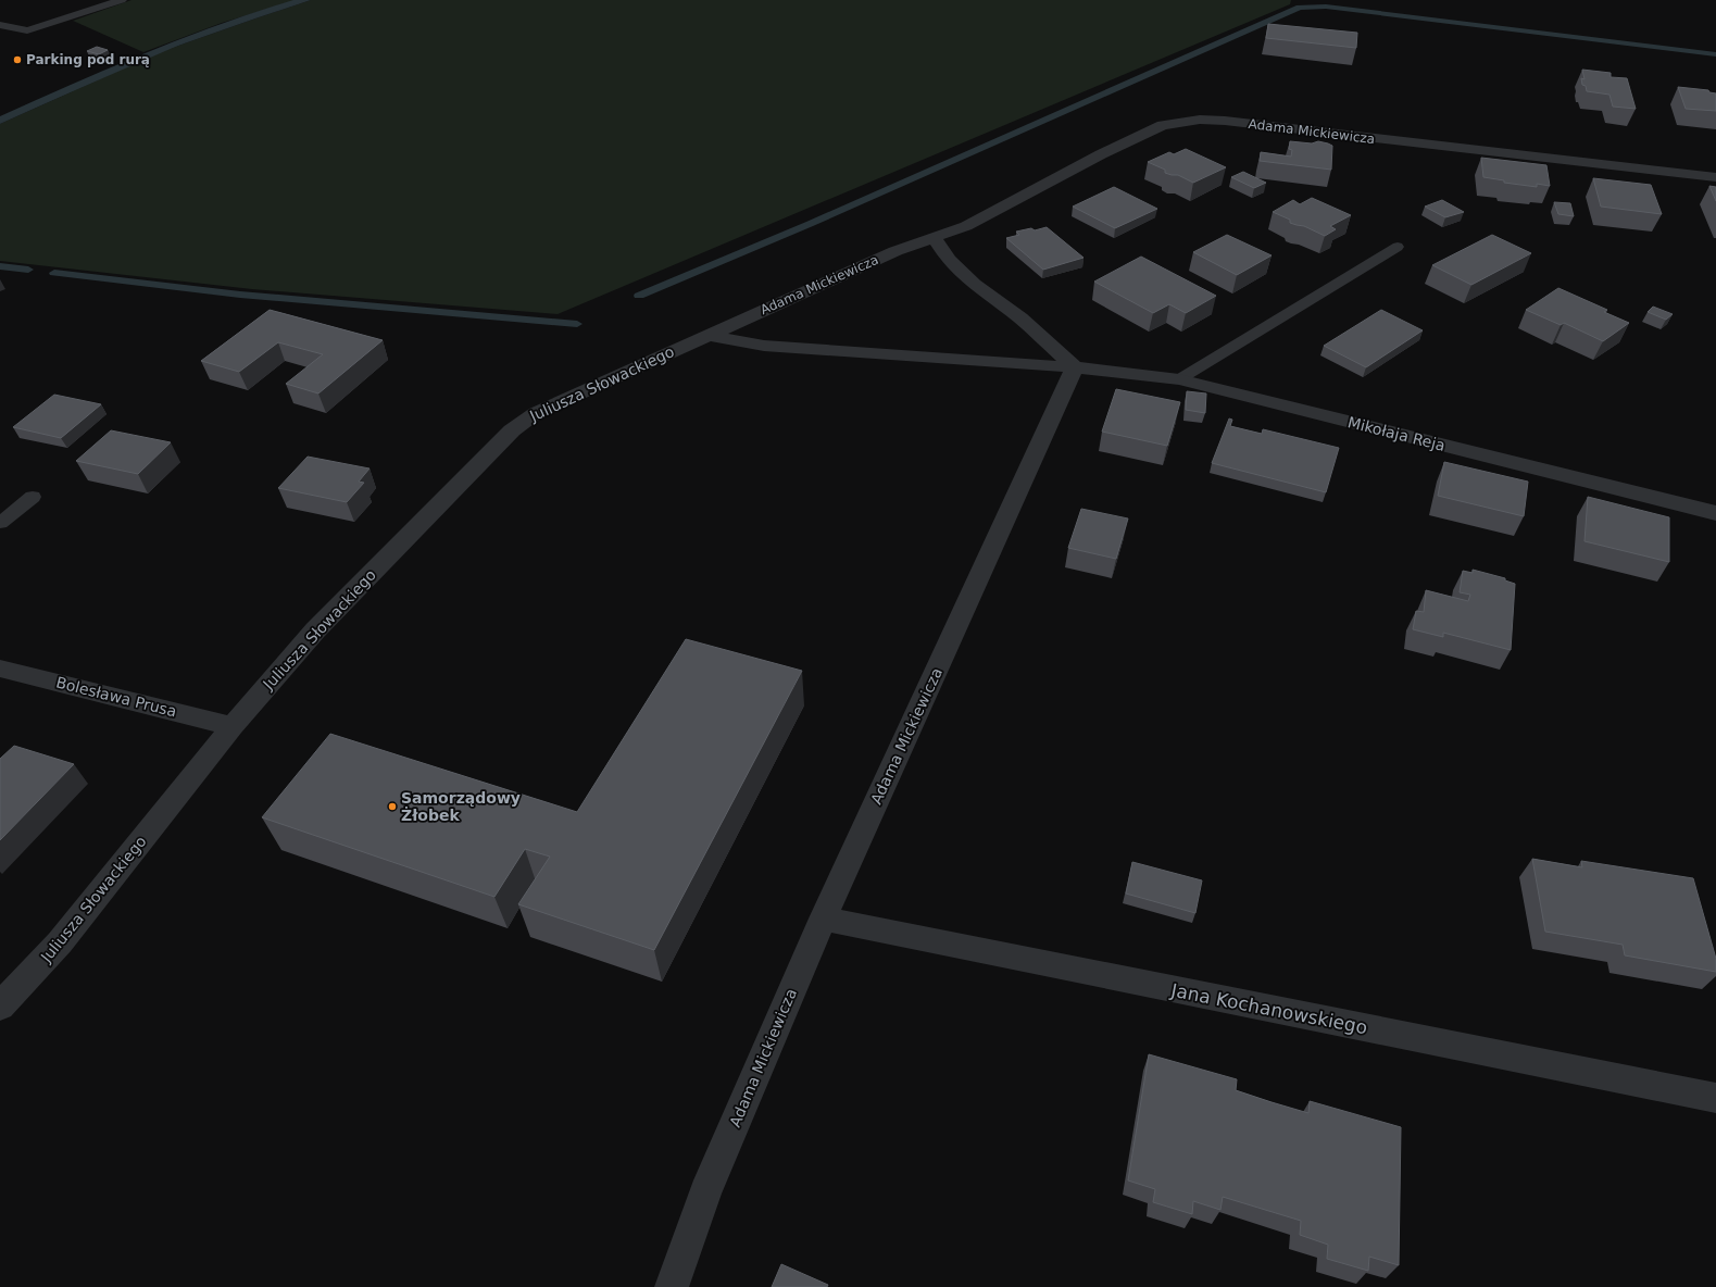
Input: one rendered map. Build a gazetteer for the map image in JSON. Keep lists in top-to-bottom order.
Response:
{
  "streets": {
    "street": [
      "Adama Mickiewicza",
      "Juliusza Słowackiego",
      "Mikołaja Reja",
      "Bolesława Prusa",
      "Jana Kochanowskiego"
    ]
  },
  "crossings": [
    ["Adama Mickiewicza", "Juliusza Słowackiego"],
    ["Adama Mickiewicza", "Mikołaja Reja"],
    ["Adama Mickiewicza", "Jana Kochanowskiego"],
    ["Juliusza Słowackiego", "Mikołaja Reja"],
    ["Juliusza Słowackiego", "Bolesława Prusa"]
  ],
  "places": ["Parking pod rurą", "Samorządowy Żłobek"]
}
